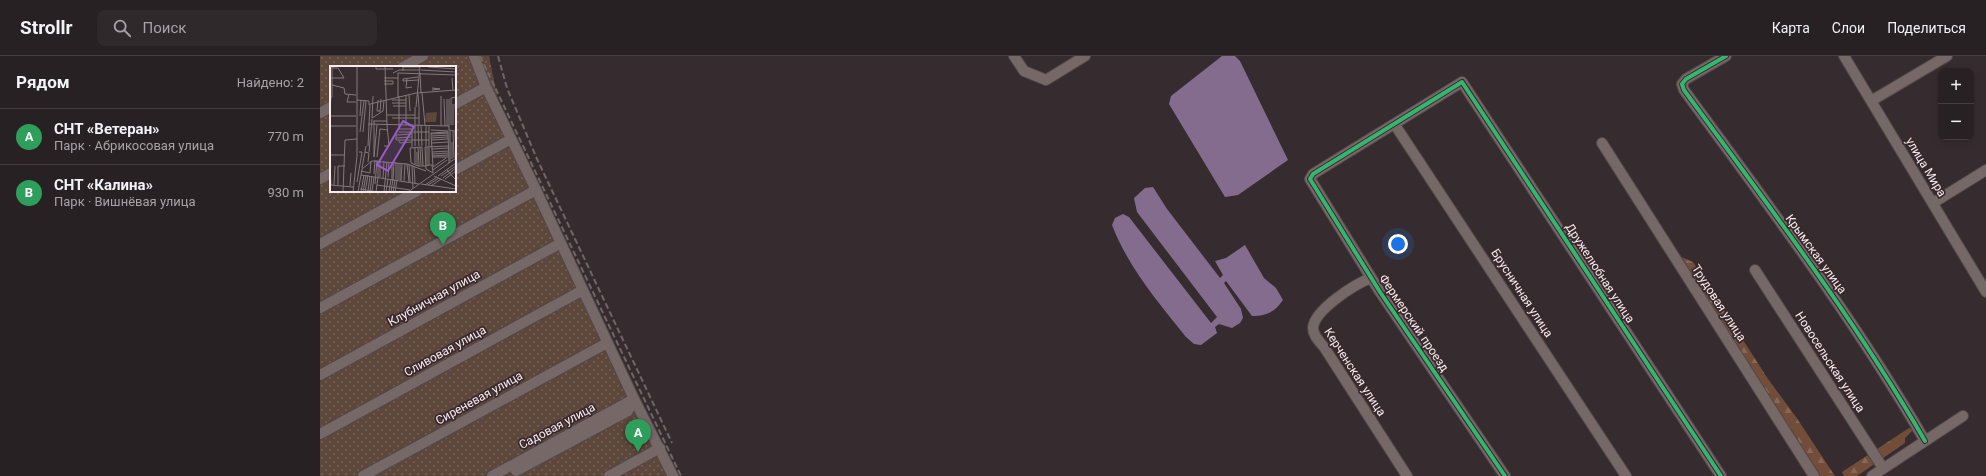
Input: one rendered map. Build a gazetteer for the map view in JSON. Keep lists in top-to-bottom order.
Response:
{
  "streets": {
    "street": [
      "улица Мира",
      "Крымская улица",
      "Дружелюбная улица",
      "Брусничная улица",
      "Клубничная улица",
      "Трудовая улица",
      "Фермерский проезд",
      "Сливовая улица",
      "Новосельская улица",
      "Керченская улица",
      "Сиреневая улица",
      "Садовая улица"
    ]
  },
  "crossings": [
    ["Дружелюбная улица", "Брусничная улица"],
    ["Дружелюбная улица", "Фермерский проезд"],
    ["Брусничная улица", "Фермерский проезд"],
    ["Фермерский проезд", "Керченская улица"]
  ],
  "page": {
    "header": "Strollr",
    "search": "Поиск",
    "nav": ["Карта", "Слои", "Поделиться"],
    "heading": ["Рядом", "Найдено: 2"],
    "map_buttons": ["+", "−"],
    "list": [
      {
        "mark": "A",
        "name": "СНТ «Ветеран»",
        "note": "Парк · Абрикосовая улица",
        "value": "770 m"
      },
      {
        "mark": "B",
        "name": "СНТ «Калина»",
        "note": "Парк · Вишнёвая улица",
        "value": "930 m"
      }
    ],
    "pins": ["B", "A"]
  }
}
